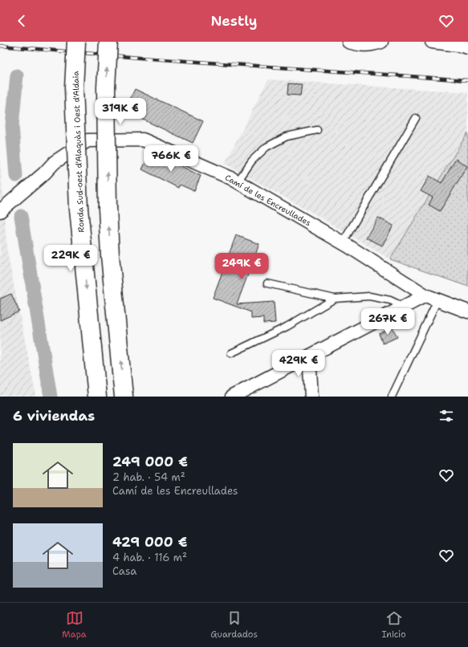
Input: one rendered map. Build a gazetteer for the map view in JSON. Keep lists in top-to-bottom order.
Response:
{
  "streets": {
    "main road": ["Ronda Sud-oest d'Alaquàs i Oest d'Aldaia"],
    "street": ["Camí de les Encreullades"]
  },
  "page": {
    "header": "Nestly",
    "price": [
      "319K €",
      "766K €",
      "229K €",
      "249K €",
      "267K €",
      "429K €"
    ],
    "heading": "6 viviendas",
    "list": [
      {
        "name": "249 000 €",
        "note": "2 hab. · 54 m² · Camí de les Encreullades"
      },
      {
        "name": "429 000 €",
        "note": "4 hab. · 116 m² · Casa"
      }
    ],
    "tabs": ["Mapa", "Guardados", "Inicio"]
  }
}
